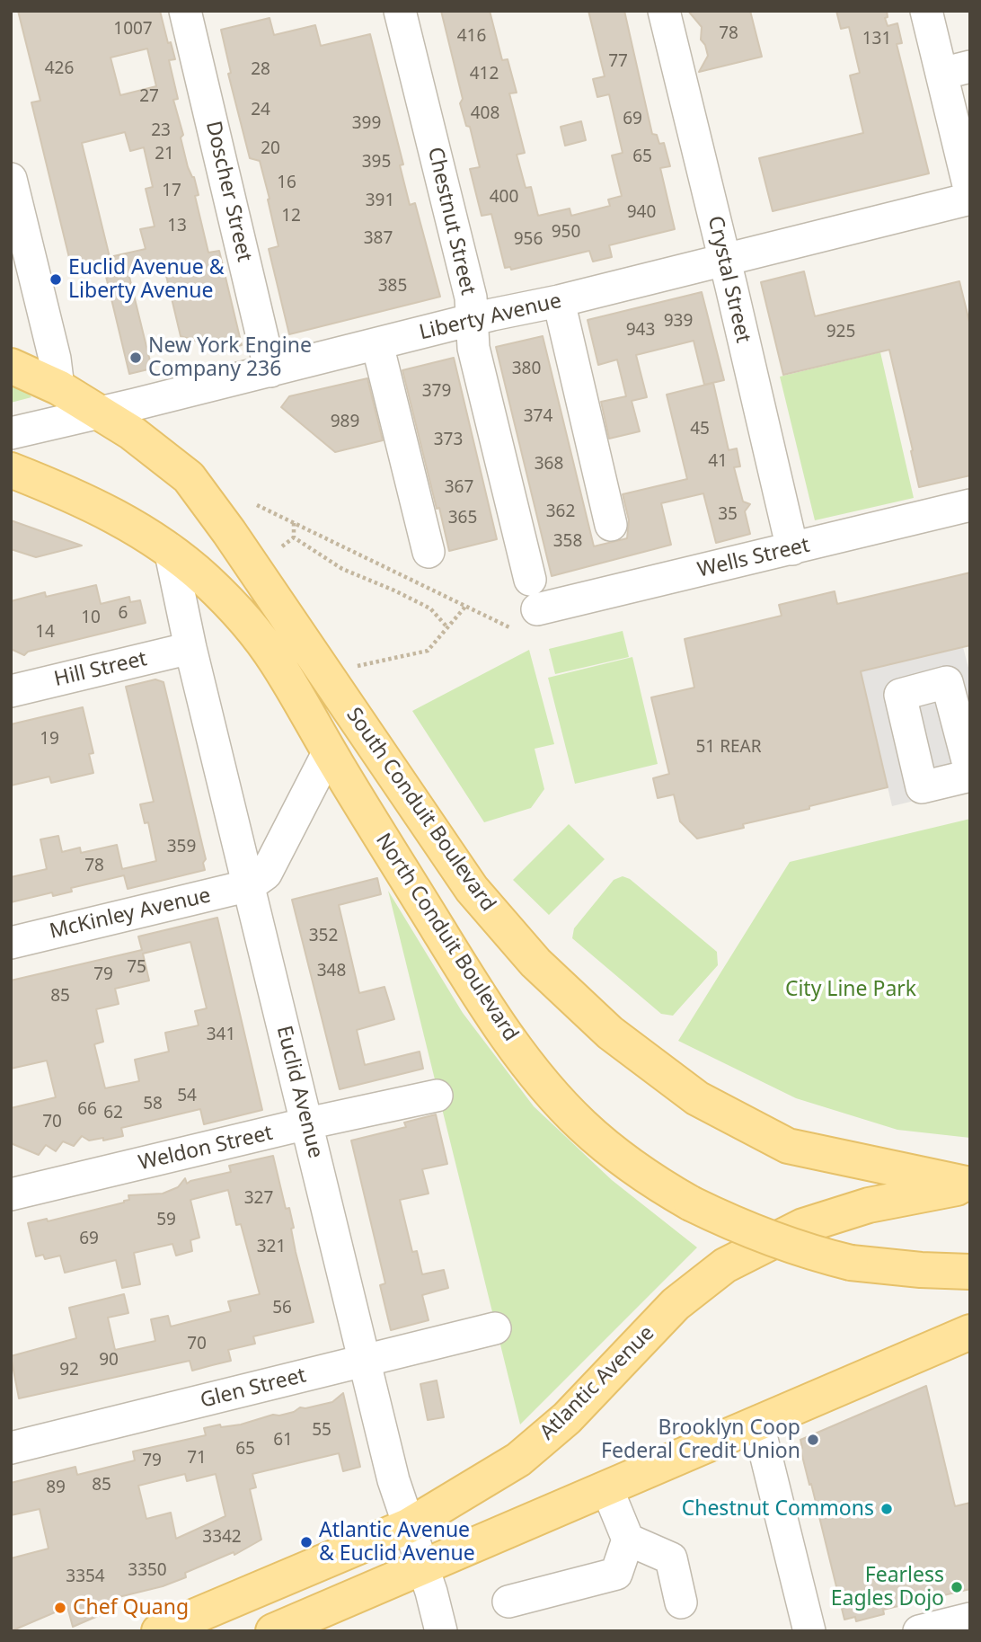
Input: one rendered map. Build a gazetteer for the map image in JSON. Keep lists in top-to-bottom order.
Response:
{
  "streets": {
    "main road": ["South Conduit Boulevard", "North Conduit Boulevard", "Atlantic Avenue"],
    "street": [
      "Doscher Street",
      "Chestnut Street",
      "Crystal Street",
      "Liberty Avenue",
      "Wells Street",
      "Hill Street",
      "McKinley Avenue",
      "Euclid Avenue",
      "Weldon Street",
      "Glen Street"
    ]
  },
  "crossings": [
    ["Doscher Street", "Liberty Avenue"],
    ["Chestnut Street", "Liberty Avenue"],
    ["Chestnut Street", "Wells Street"],
    ["Crystal Street", "Liberty Avenue"],
    ["Crystal Street", "Wells Street"],
    ["Liberty Avenue", "South Conduit Boulevard"],
    ["Hill Street", "Euclid Avenue"],
    ["South Conduit Boulevard", "Atlantic Avenue"],
    ["McKinley Avenue", "Euclid Avenue"],
    ["North Conduit Boulevard", "Euclid Avenue"],
    ["Euclid Avenue", "Weldon Street"],
    ["Euclid Avenue", "Atlantic Avenue"],
    ["Euclid Avenue", "Glen Street"]
  ],
  "parks": ["City Line Park"],
  "places": [
    "Euclid Avenue & Liberty Avenue",
    "New York Engine Company 236",
    "Brooklyn Coop Federal Credit Union",
    "Chestnut Commons",
    "Atlantic Avenue & Euclid Avenue",
    "Fearless Eagles Dojo",
    "Chef Quang"
  ],
  "house_numbers": [
    "1007",
    "78",
    "416",
    "131",
    "77",
    "426",
    "28",
    "412",
    "27",
    "24",
    "408",
    "69",
    "399",
    "23",
    "20",
    "21",
    "65",
    "395",
    "16",
    "17",
    "400",
    "391",
    "940",
    "12",
    "13",
    "950",
    "387",
    "956",
    "385",
    "939",
    "943",
    "925",
    "380",
    "379",
    "374",
    "989",
    "45",
    "373",
    "41",
    "368",
    "367",
    "362",
    "35",
    "365",
    "358",
    "6",
    "10",
    "14",
    "19",
    "51 REAR",
    "359",
    "78",
    "352",
    "75",
    "348",
    "79",
    "85",
    "341",
    "54",
    "58",
    "66",
    "62",
    "70",
    "327",
    "59",
    "69",
    "321",
    "56",
    "70",
    "90",
    "92",
    "55",
    "61",
    "65",
    "71",
    "79",
    "85",
    "89",
    "3342",
    "3350",
    "3354"
  ]
}
